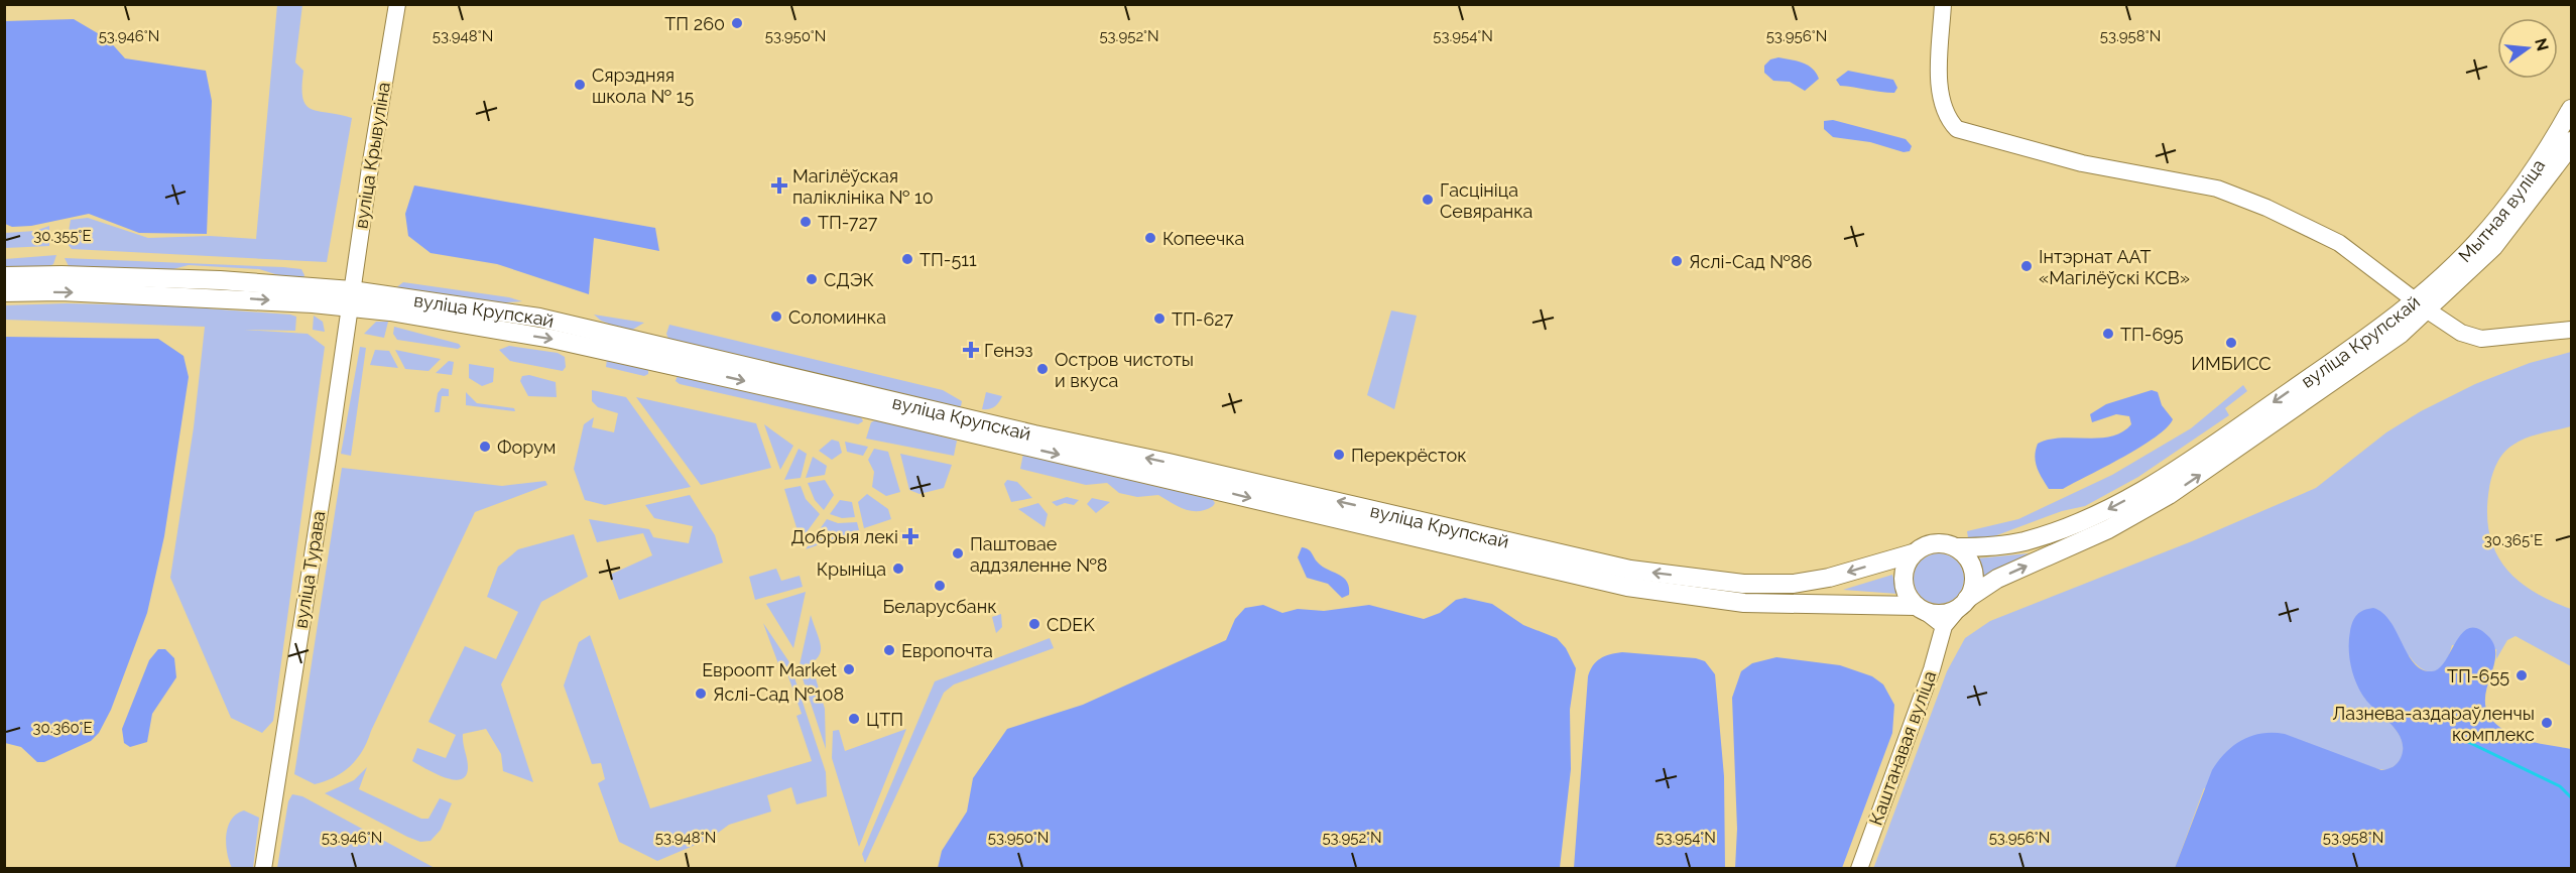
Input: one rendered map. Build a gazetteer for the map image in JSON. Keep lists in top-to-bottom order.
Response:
{
  "streets": {
    "main road": [
      "вуліца Крывуліна",
      "Мытная вуліца",
      "вуліца Крупскай",
      "вуліца Турава",
      "Каштанавая вуліца"
    ]
  },
  "crossings": [
    ["вуліца Крывуліна", "вуліца Крупскай"],
    ["вуліца Крывуліна", "вуліца Турава"],
    ["Мытная вуліца", "вуліца Крупскай"],
    ["вуліца Крупскай", "вуліца Турава"]
  ],
  "places": {
    "other": [
      "ТП 260",
      "Сярэдняя школа № 15",
      "Гасцініца Севяранка",
      "ТП-727",
      "Копеечка",
      "ТП-511",
      "Яслі-Сад №86",
      "Інтэрнат ААТ «Магілёўскі КСВ»",
      "СДЭК",
      "Соломинка",
      "ТП-627",
      "ТП-695",
      "ИМБИСС",
      "Остров чистоты и вкуса",
      "Форум",
      "Перекрёсток",
      "Паштовае аддзяленне №8",
      "Крыніца",
      "Беларусбанк",
      "CDEK",
      "Европочта",
      "Евроопт Market",
      "ТП-655",
      "Яслі-Сад №108",
      "ЦТП",
      "Лазнева-аздараўленчы комплекс"
    ],
    "health": ["Магілёўская паліклініка № 10", "Генэз", "Добрыя лекі"]
  },
  "north": "right",
  "coordinates": [
    "53.946°N",
    "53.948°N",
    "53.954°N",
    "53.958°N",
    "53.950°N",
    "53.952°N",
    "53.956°N",
    "30.355°E",
    "30.365°E",
    "30.360°E"
  ]
}
